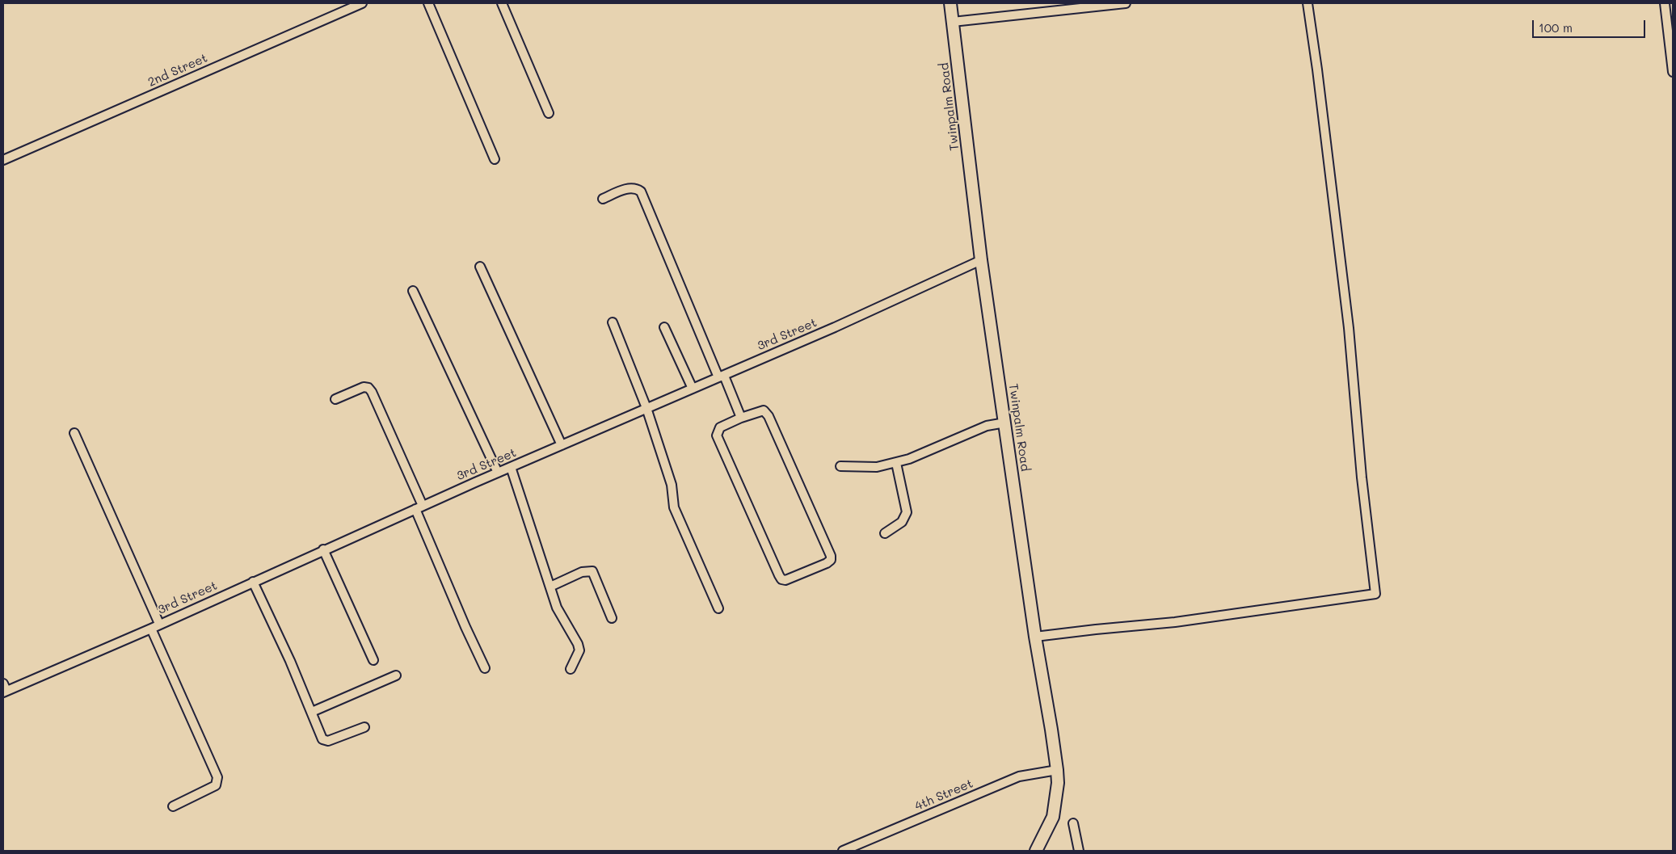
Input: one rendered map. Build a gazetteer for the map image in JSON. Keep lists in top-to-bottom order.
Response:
{
  "streets": {
    "main road": ["Twinpalm Road"],
    "street": ["2nd Street", "3rd Street", "4th Street"]
  },
  "crossings": [
    ["Twinpalm Road", "3rd Street"],
    ["Twinpalm Road", "4th Street"]
  ],
  "scale_bar": "100 m"
}
